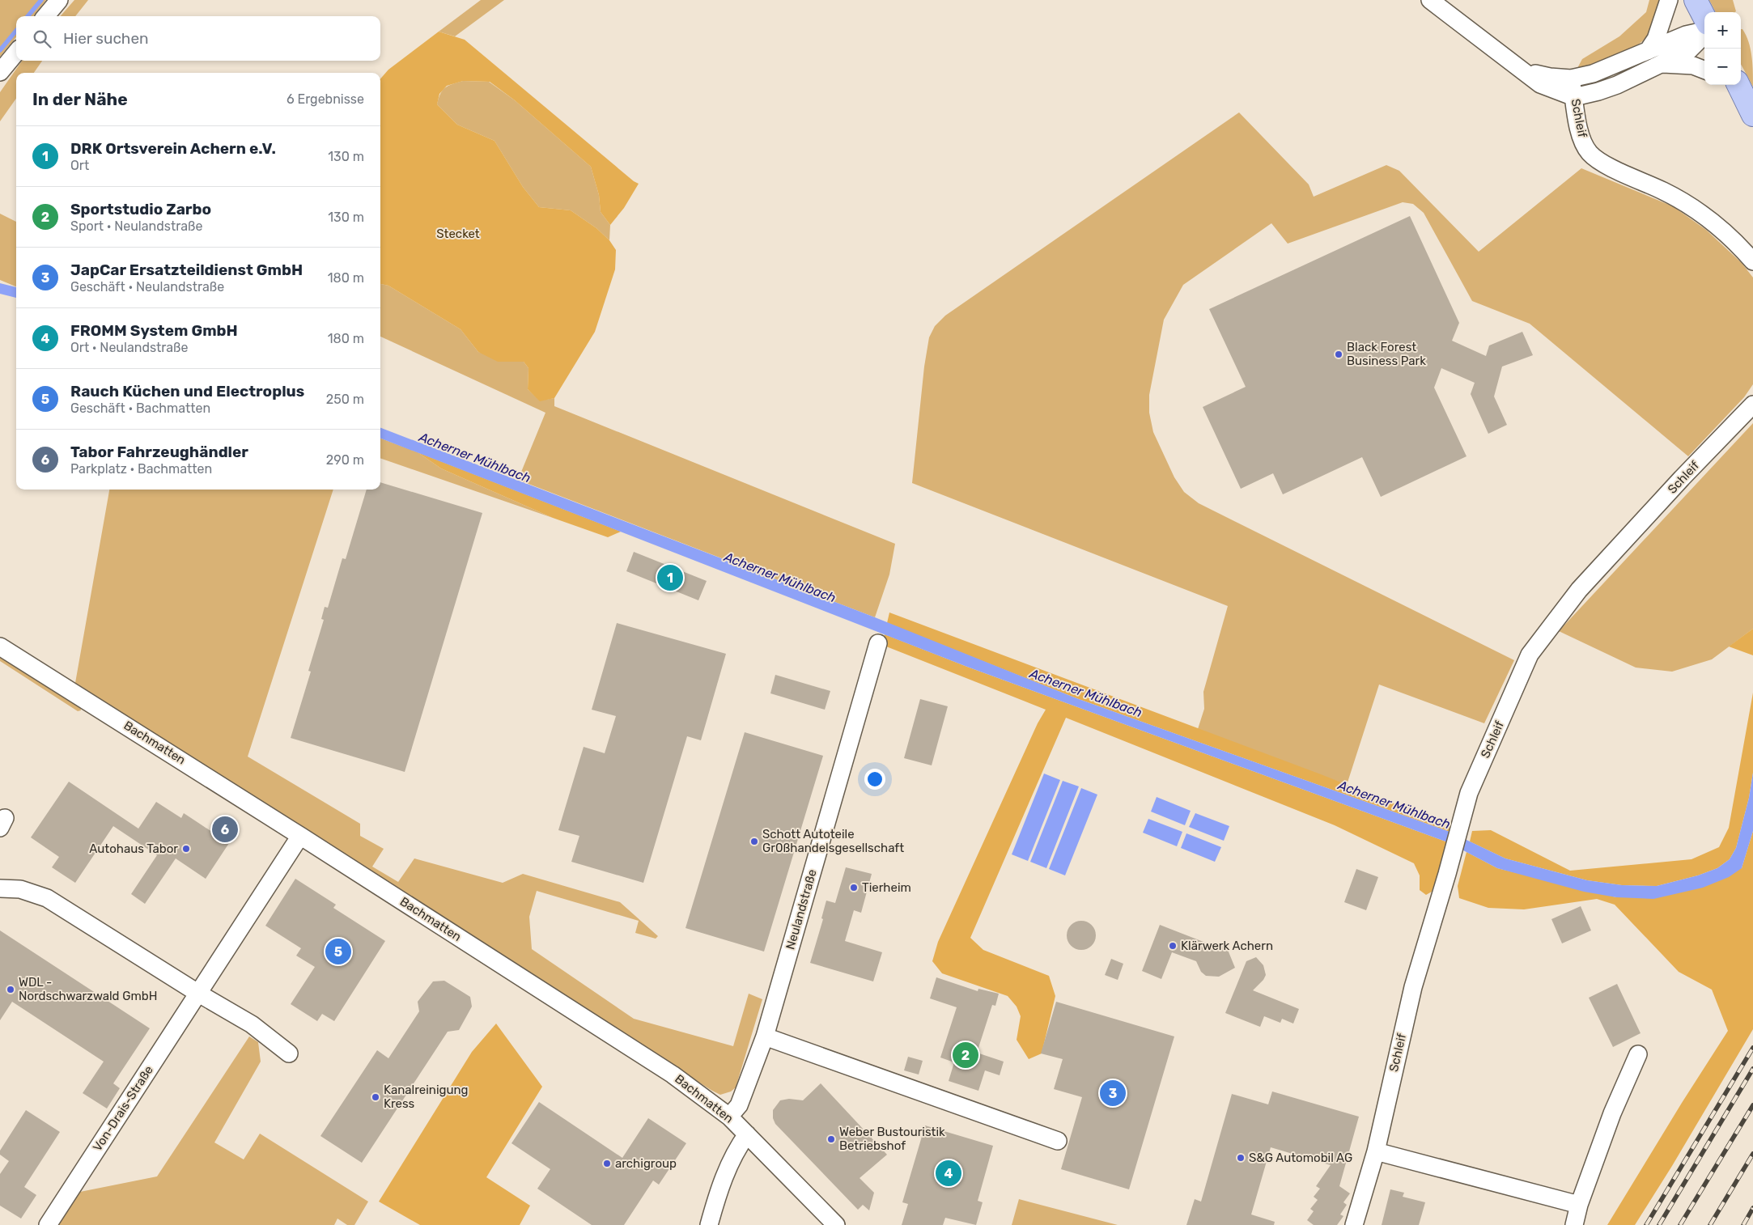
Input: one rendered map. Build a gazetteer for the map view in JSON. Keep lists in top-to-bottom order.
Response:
{
  "streets": {
    "street": [
      "Schleif",
      "Bachmatten",
      "Neulandstraße",
      "Von-Drais-Straße"
    ]
  },
  "crossings": [
    ["Bachmatten", "Neulandstraße"],
    ["Bachmatten", "Von-Drais-Straße"]
  ],
  "water": ["Acherner Mühlbach"],
  "parks": ["Stecket"],
  "places": [
    "Black Forest Business Park",
    "Schott Autoteile Gr0ßhandelsgesellschaft",
    "Autohaus Tabor",
    "Tierheim",
    "Klärwerk Achern",
    "WDL - Nordschwarzwald GmbH",
    "Kanalreinigung Kress",
    "Weber Bustouristik Betriebshof",
    "S&G Automobil AG",
    "archigroup"
  ],
  "page": {
    "map_buttons": ["+", "−"],
    "search": "Hier suchen",
    "heading": ["In der Nähe", "6 Ergebnisse"],
    "list": [
      {
        "mark": "1",
        "name": "DRK Ortsverein Achern e.V.",
        "note": "Ort",
        "value": "130 m"
      },
      {
        "mark": "2",
        "name": "Sportstudio Zarbo",
        "note": "Sport · Neulandstraße",
        "value": "130 m"
      },
      {
        "mark": "3",
        "name": "JapCar Ersatzteildienst GmbH",
        "note": "Geschäft · Neulandstraße",
        "value": "180 m"
      },
      {
        "mark": "4",
        "name": "FROMM System GmbH",
        "note": "Ort · Neulandstraße",
        "value": "180 m"
      },
      {
        "mark": "5",
        "name": "Rauch Küchen und Electroplus",
        "note": "Geschäft · Bachmatten",
        "value": "250 m"
      },
      {
        "mark": "6",
        "name": "Tabor Fahrzeughändler",
        "note": "Parkplatz · Bachmatten",
        "value": "290 m"
      }
    ],
    "pins": [
      "1",
      "6",
      "5",
      "2",
      "3",
      "4"
    ]
  }
}
